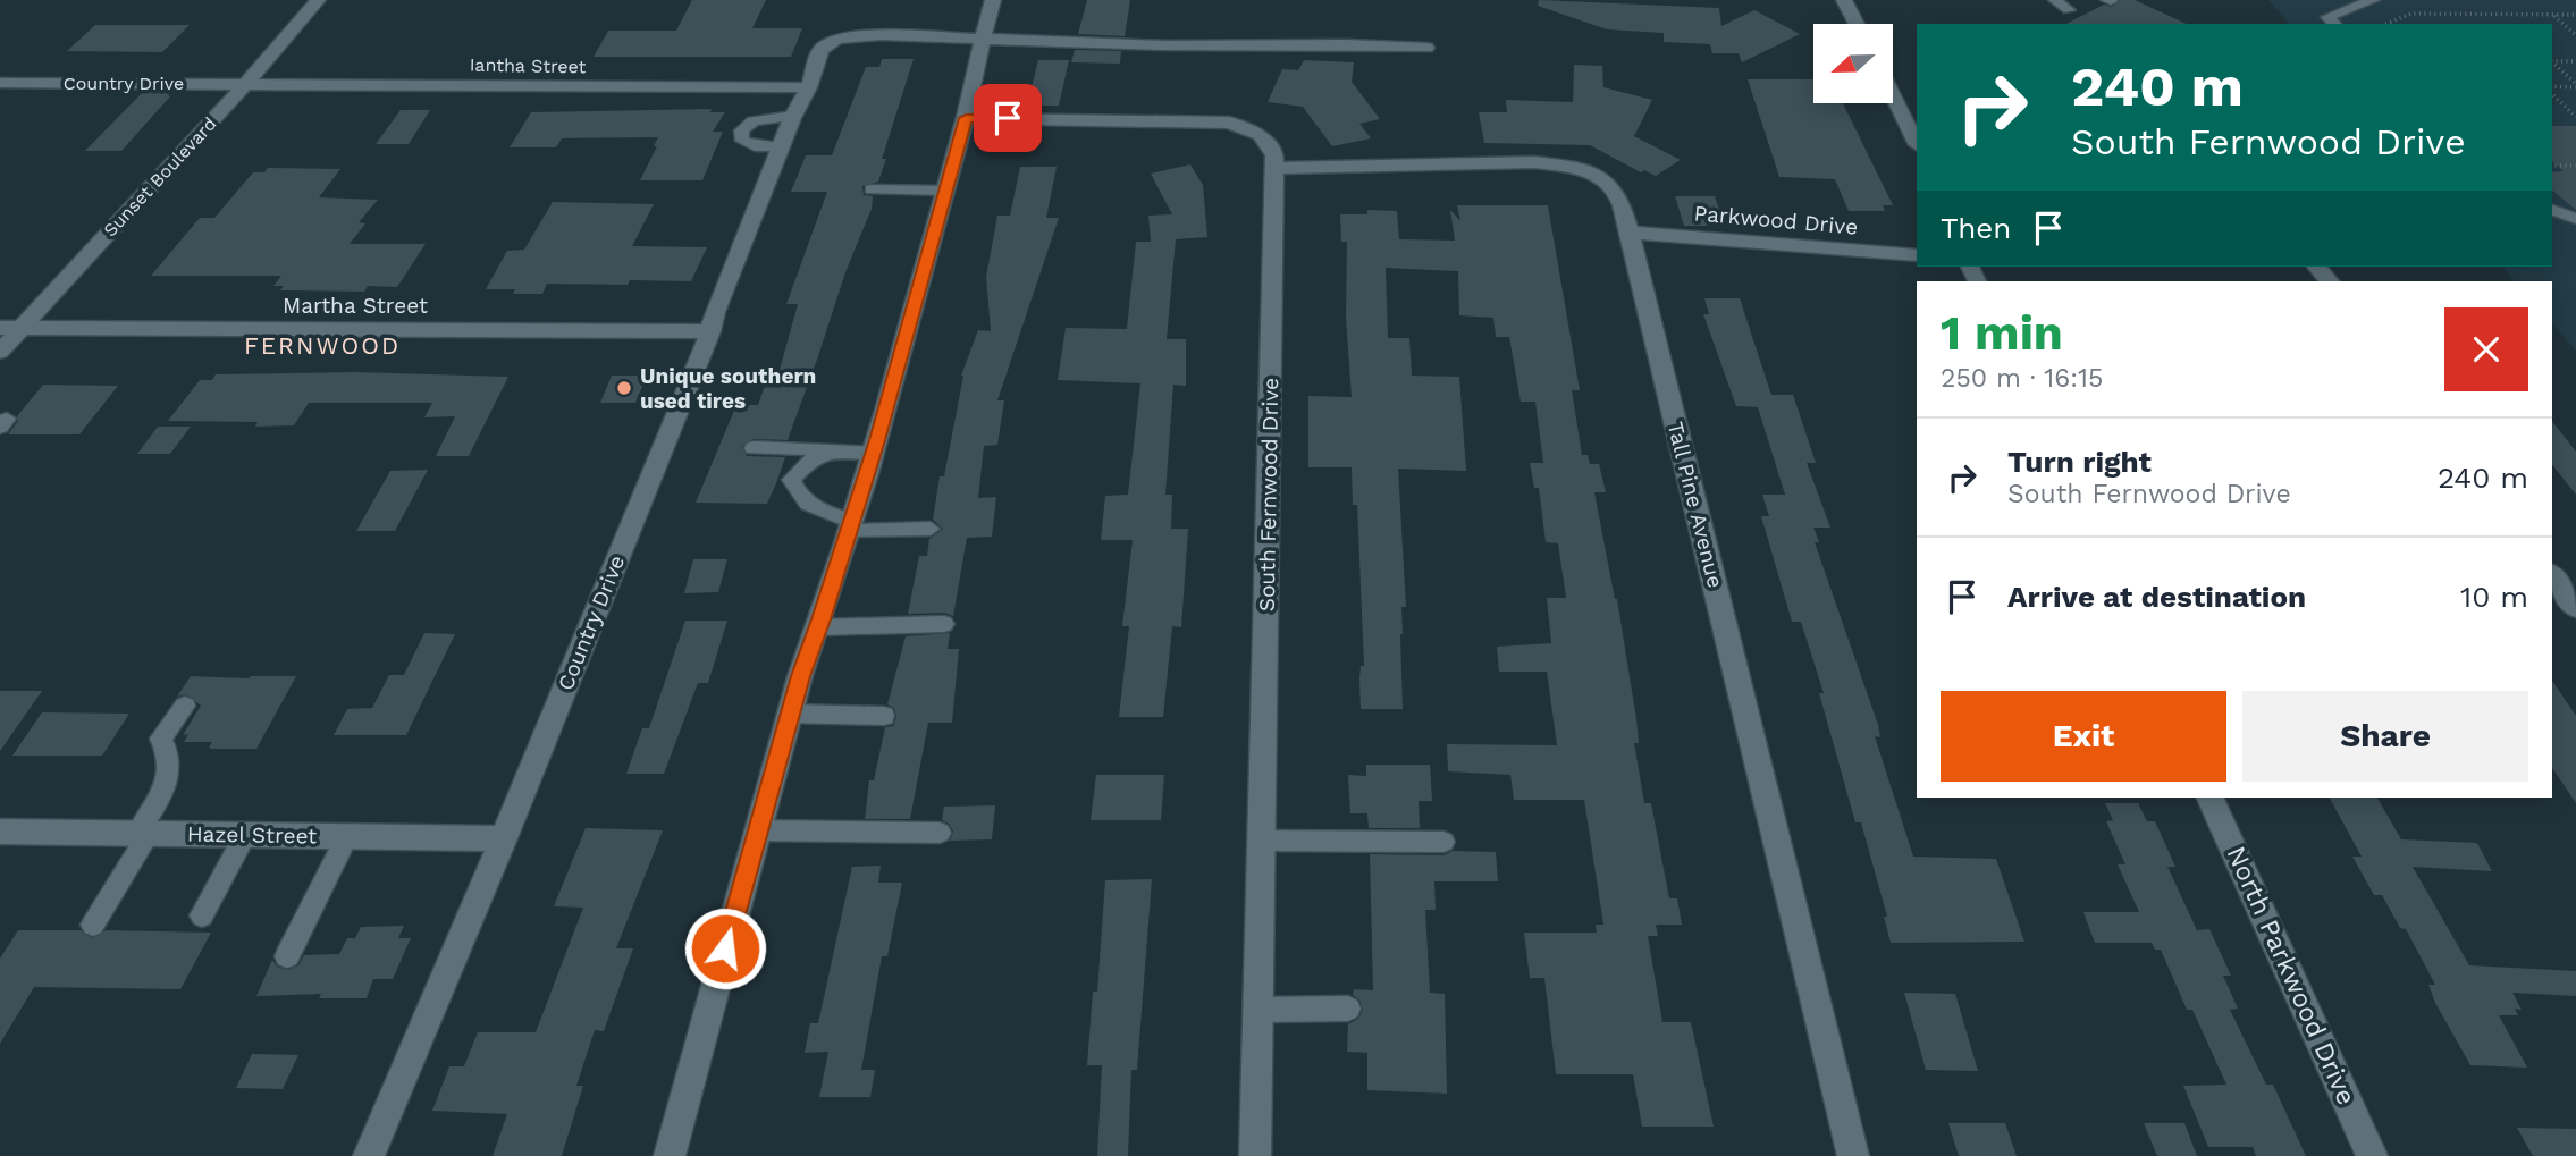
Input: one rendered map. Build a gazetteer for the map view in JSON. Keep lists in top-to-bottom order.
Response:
{
  "streets": {
    "street": [
      "Iantha Street",
      "Country Drive",
      "Sunset Boulevard",
      "Parkwood Drive",
      "Martha Street",
      "South Fernwood Drive",
      "Tall Pine Avenue",
      "Hazel Street",
      "North Parkwood Drive"
    ]
  },
  "crossings": [
    ["Iantha Street", "Country Drive"],
    ["Iantha Street", "Sunset Boulevard"],
    ["Country Drive", "Sunset Boulevard"],
    ["Country Drive", "Martha Street"],
    ["Country Drive", "Hazel Street"],
    ["Sunset Boulevard", "Martha Street"],
    ["Parkwood Drive", "Tall Pine Avenue"],
    ["South Fernwood Drive", "Tall Pine Avenue"]
  ],
  "districts": ["FERNWOOD"],
  "places": ["Unique southern used tires"],
  "north": "left",
  "page": {
    "turn": ["240 m", "South Fernwood Drive"],
    "then": "Then",
    "heading": ["1 min", "250 m · 16:15"],
    "list": [
      {
        "name": "Turn right",
        "note": "South Fernwood Drive",
        "value": "240 m"
      },
      {
        "name": "Arrive at destination",
        "value": "10 m"
      }
    ],
    "buttons": ["Exit", "Share"]
  }
}
